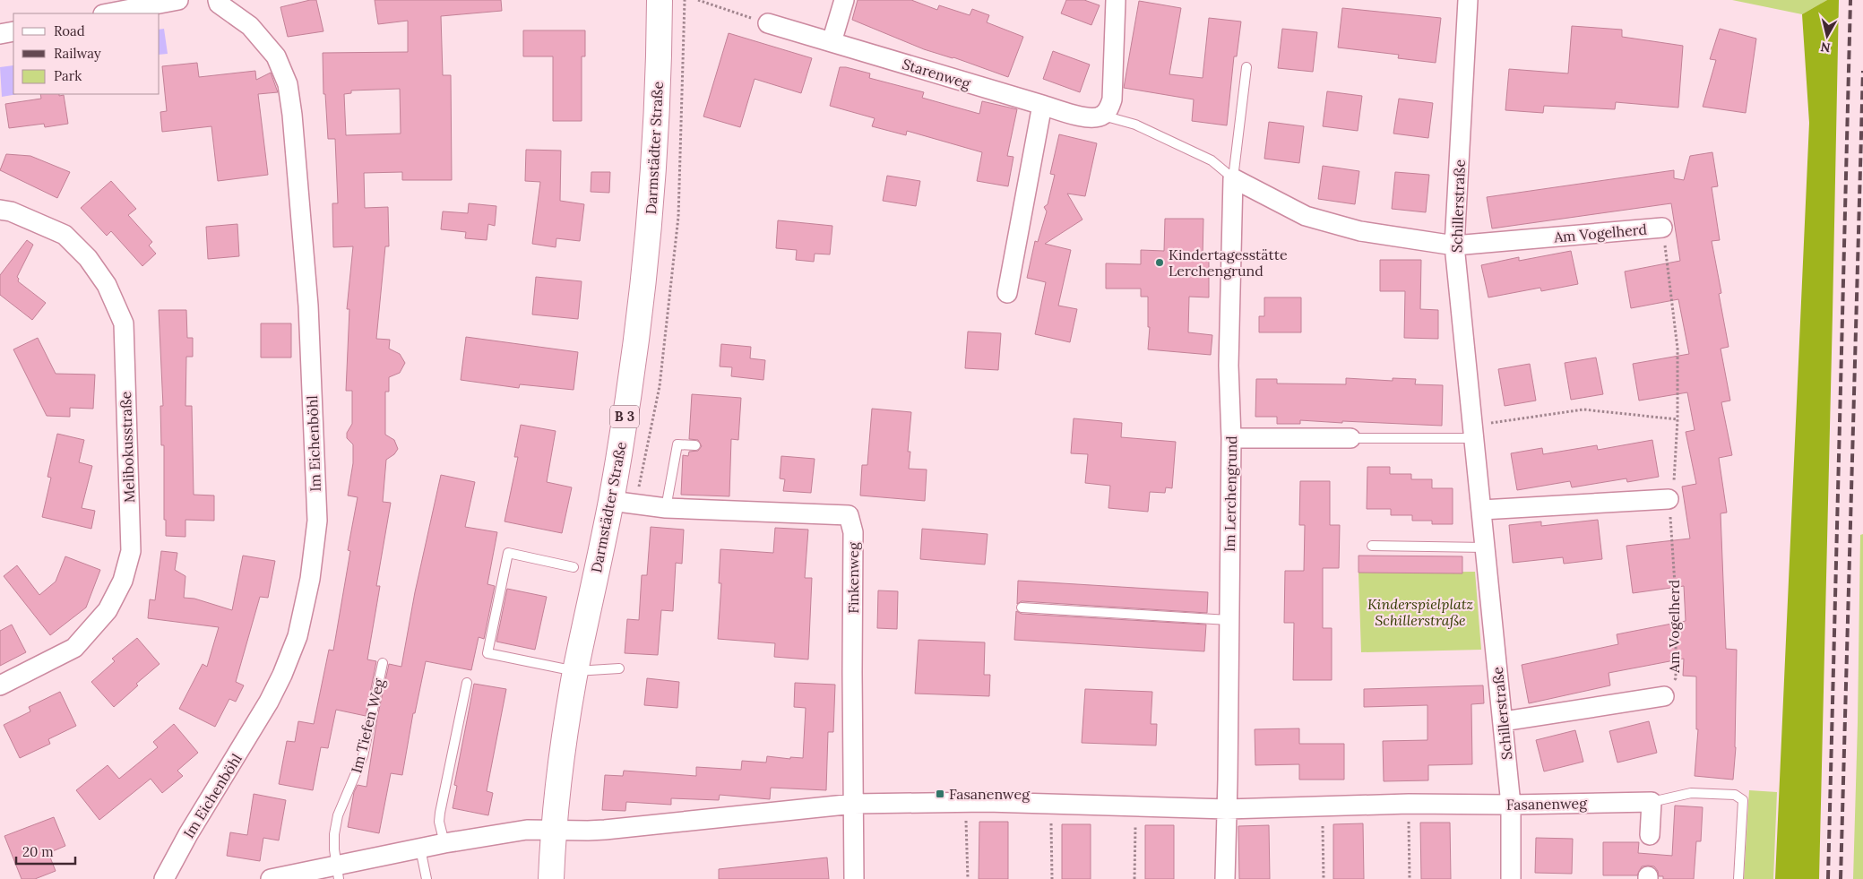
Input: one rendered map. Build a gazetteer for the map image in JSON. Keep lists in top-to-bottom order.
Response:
{
  "streets": {
    "main road": ["Darmstädter Straße", "B 3"],
    "street": [
      "Starenweg",
      "Schillerstraße",
      "Am Vogelherd",
      "Im Eichenböhl",
      "Melibokusstraße",
      "Im Lerchengrund",
      "Finkenweg",
      "Fasanenweg"
    ],
    "lane": ["Im Tiefen Weg"]
  },
  "crossings": [
    ["Darmstädter Straße", "Finkenweg"],
    ["Darmstädter Straße", "Fasanenweg"],
    ["Schillerstraße", "Am Vogelherd"],
    ["Schillerstraße", "Fasanenweg"],
    ["Im Lerchengrund", "Fasanenweg"],
    ["Finkenweg", "Fasanenweg"]
  ],
  "parks": ["Kinderspielplatz Schillerstraße"],
  "places": {
    "other": ["Kindertagesstätte Lerchengrund"],
    "transit": ["Fasanenweg"]
  },
  "legend": ["Road", "Railway", "Park"],
  "scale_bar": "20 m",
  "north": "bottom"
}
